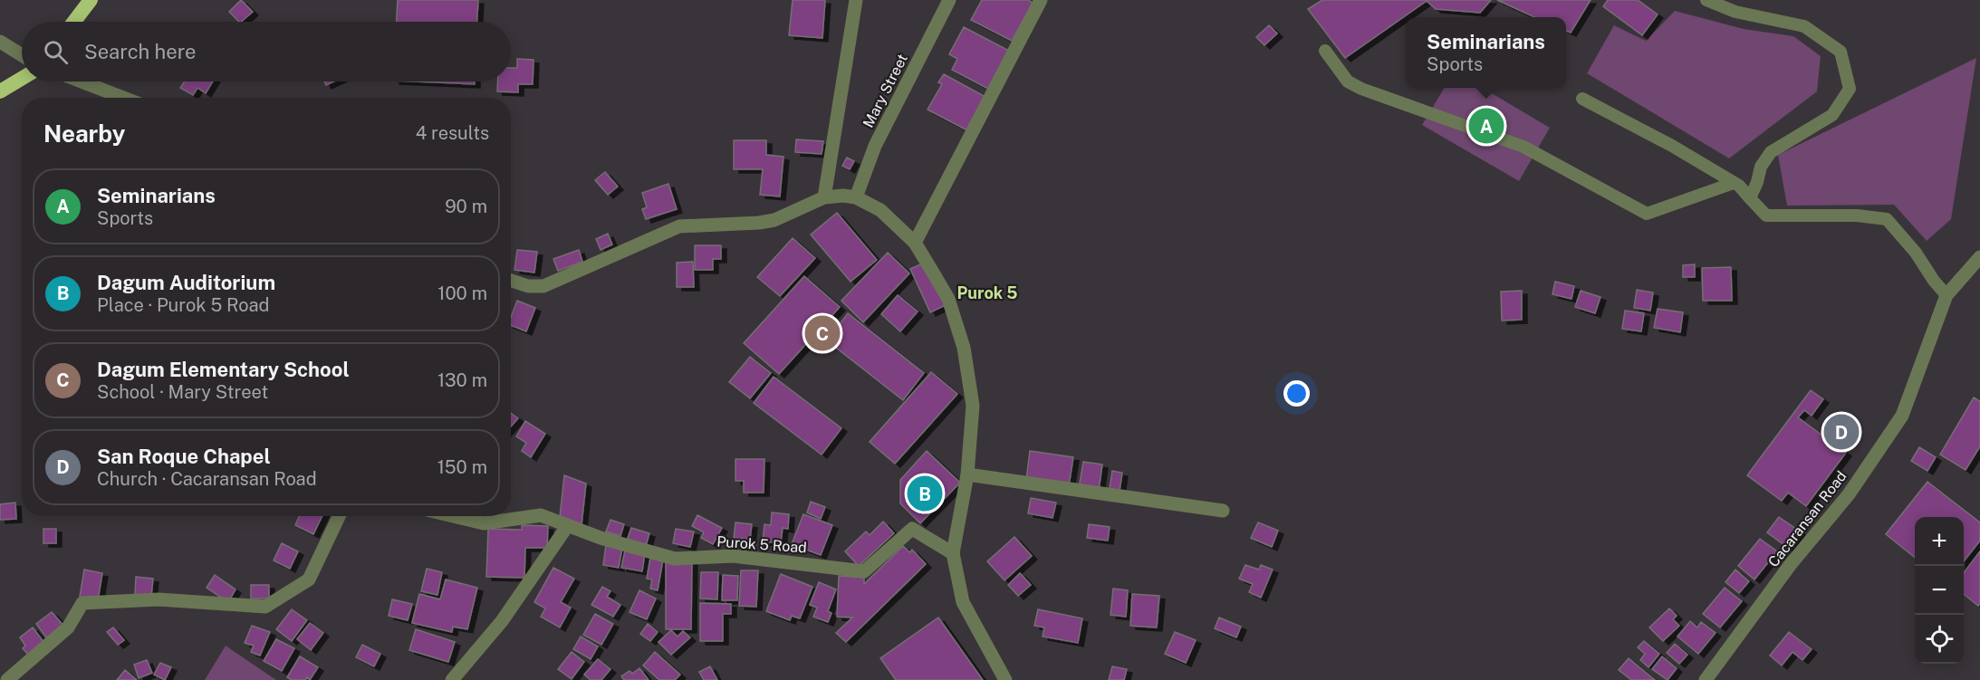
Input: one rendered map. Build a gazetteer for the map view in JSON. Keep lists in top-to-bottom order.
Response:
{
  "streets": {
    "street": ["Mary Street", "Cacaransan Road", "Purok 5 Road"]
  },
  "districts": ["Purok 5"],
  "page": {
    "popup": ["Seminarians", "Sports"],
    "search": "Search here",
    "heading": ["Nearby", "4 results"],
    "pins": [
      "A",
      "C",
      "D",
      "B"
    ],
    "list": [
      {
        "mark": "A",
        "name": "Seminarians",
        "note": "Sports",
        "value": "90 m"
      },
      {
        "mark": "B",
        "name": "Dagum Auditorium",
        "note": "Place · Purok 5 Road",
        "value": "100 m"
      },
      {
        "mark": "C",
        "name": "Dagum Elementary School",
        "note": "School · Mary Street",
        "value": "130 m"
      },
      {
        "mark": "D",
        "name": "San Roque Chapel",
        "note": "Church · Cacaransan Road",
        "value": "150 m"
      }
    ],
    "map_buttons": ["+", "−"]
  }
}
